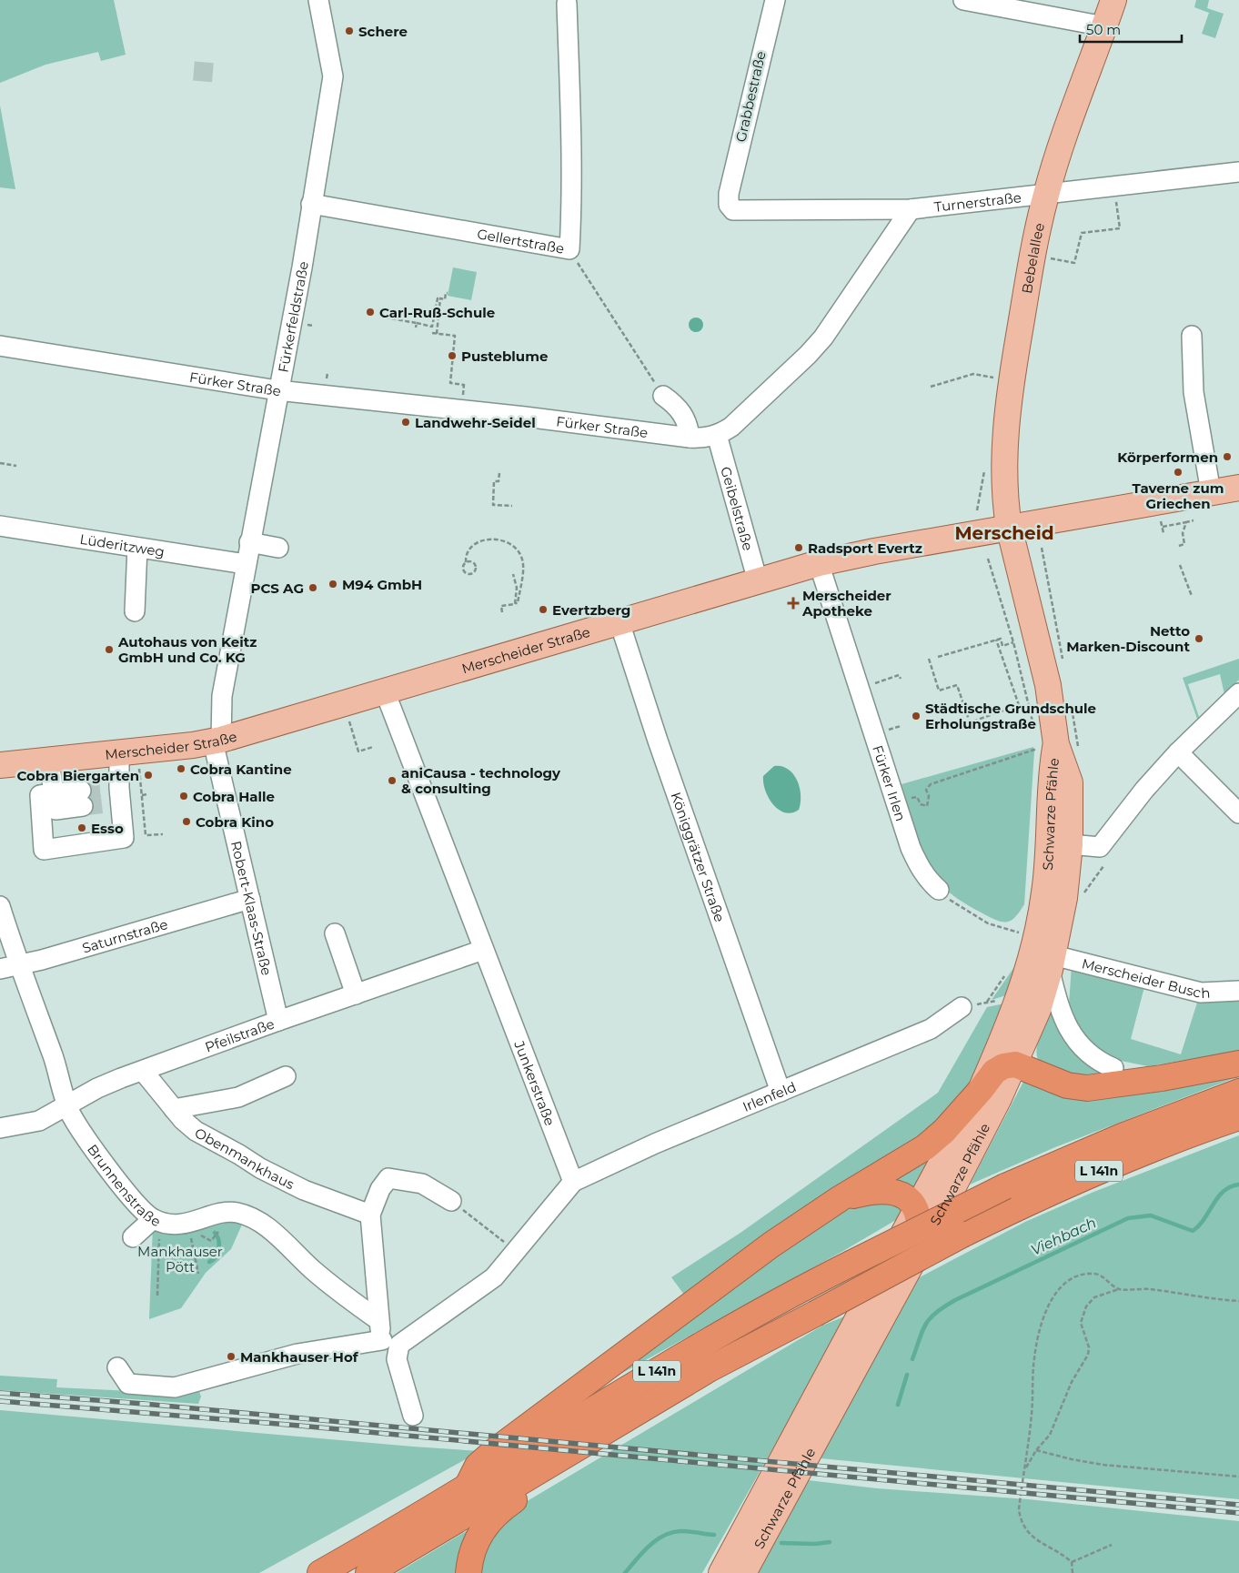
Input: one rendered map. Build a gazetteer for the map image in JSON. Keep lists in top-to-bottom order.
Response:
{
  "streets": {
    "highway": ["L 141n"],
    "main road": ["Bebelallee", "Merscheider Straße", "Schwarze Pfähle"],
    "street": [
      "Grabbestraße",
      "Turnerstraße",
      "Gellertstraße",
      "Fürkerfeldstraße",
      "Fürker Straße",
      "Geibelstraße",
      "Lüderitzweg",
      "Fürker Irlen",
      "Königgrätzer Straße",
      "Robert-Klaas-Straße",
      "Saturnstraße",
      "Merscheider Busch",
      "Pfeilstraße",
      "Junkerstraße",
      "Irlenfeld",
      "Obenmankhaus",
      "Brunnenstraße"
    ]
  },
  "crossings": [
    ["Grabbestraße", "Turnerstraße"],
    ["Turnerstraße", "Bebelallee"],
    ["Turnerstraße", "Fürker Straße"],
    ["Gellertstraße", "Fürkerfeldstraße"],
    ["Bebelallee", "Merscheider Straße"],
    ["Bebelallee", "Schwarze Pfähle"],
    ["Fürkerfeldstraße", "Fürker Straße"],
    ["Fürkerfeldstraße", "Lüderitzweg"],
    ["Fürkerfeldstraße", "Merscheider Straße"],
    ["Fürkerfeldstraße", "Robert-Klaas-Straße"],
    ["Fürker Straße", "Geibelstraße"],
    ["Geibelstraße", "Merscheider Straße"],
    ["Merscheider Straße", "Fürker Irlen"],
    ["Merscheider Straße", "Schwarze Pfähle"],
    ["Merscheider Straße", "Königgrätzer Straße"],
    ["Merscheider Straße", "Robert-Klaas-Straße"],
    ["Merscheider Straße", "Junkerstraße"],
    ["Schwarze Pfähle", "Merscheider Busch"],
    ["Königgrätzer Straße", "Irlenfeld"],
    ["Robert-Klaas-Straße", "Saturnstraße"],
    ["Robert-Klaas-Straße", "Pfeilstraße"],
    ["Saturnstraße", "Brunnenstraße"],
    ["Pfeilstraße", "Junkerstraße"],
    ["Pfeilstraße", "Obenmankhaus"],
    ["Pfeilstraße", "Brunnenstraße"],
    ["Junkerstraße", "Irlenfeld"]
  ],
  "districts": ["Merscheid"],
  "water": ["Viehbach"],
  "parks": ["Mankhauser Pött"],
  "places": {
    "other": [
      "Schere",
      "Carl-Ruß-Schule",
      "Pusteblume",
      "Landwehr-Seidel",
      "Körperformen",
      "Taverne zum Griechen",
      "Radsport Evertz",
      "M94 GmbH",
      "PCS AG",
      "Evertzberg",
      "Netto Marken-Discount",
      "Autohaus von Keitz GmbH und Co. KG",
      "Städtische Grundschule Erholungstraße",
      "Cobra Kantine",
      "Cobra Biergarten",
      "aniCausa - technology & consulting",
      "Cobra Halle",
      "Cobra Kino",
      "Esso",
      "Mankhauser Hof"
    ],
    "health": ["Merscheider Apotheke"]
  },
  "scale_bar": "50 m"
}
